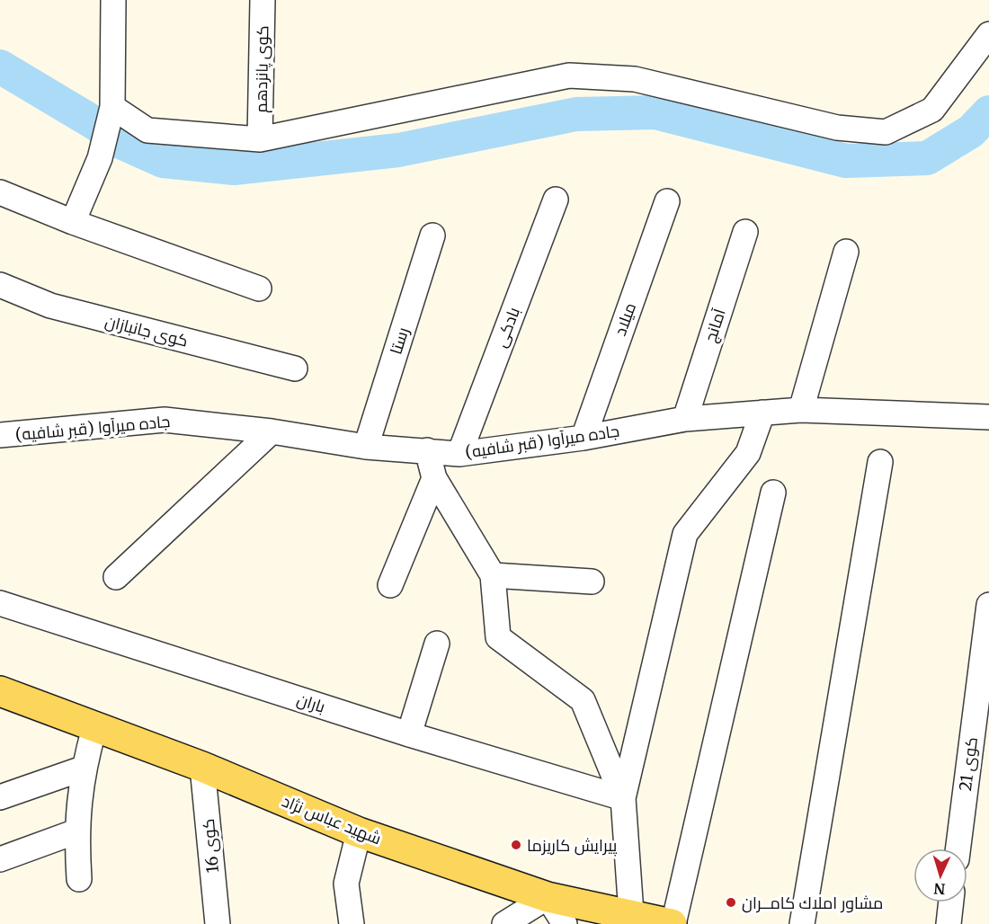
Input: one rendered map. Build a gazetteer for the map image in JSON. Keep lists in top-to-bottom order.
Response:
{
  "streets": {
    "main road": ["شهید عباس نژاد"],
    "street": [
      "کوی پانزدهم",
      "میلاد",
      "آمانج",
      "بادکی",
      "کوی جانبازان",
      "رستا",
      "جاده میرآوا (قبر شافیه)",
      "باران",
      "کوی 21",
      "کوی 16"
    ]
  },
  "crossings": [
    ["میلاد", "جاده میرآوا (قبر شافیه)"],
    ["آمانج", "جاده میرآوا (قبر شافیه)"],
    ["بادکی", "جاده میرآوا (قبر شافیه)"],
    ["رستا", "جاده میرآوا (قبر شافیه)"],
    ["شهید عباس نژاد", "کوی 16"]
  ],
  "places": ["پیرایش کاریزما", "مشاور املاك كامــران"],
  "north": "bottom"
}
